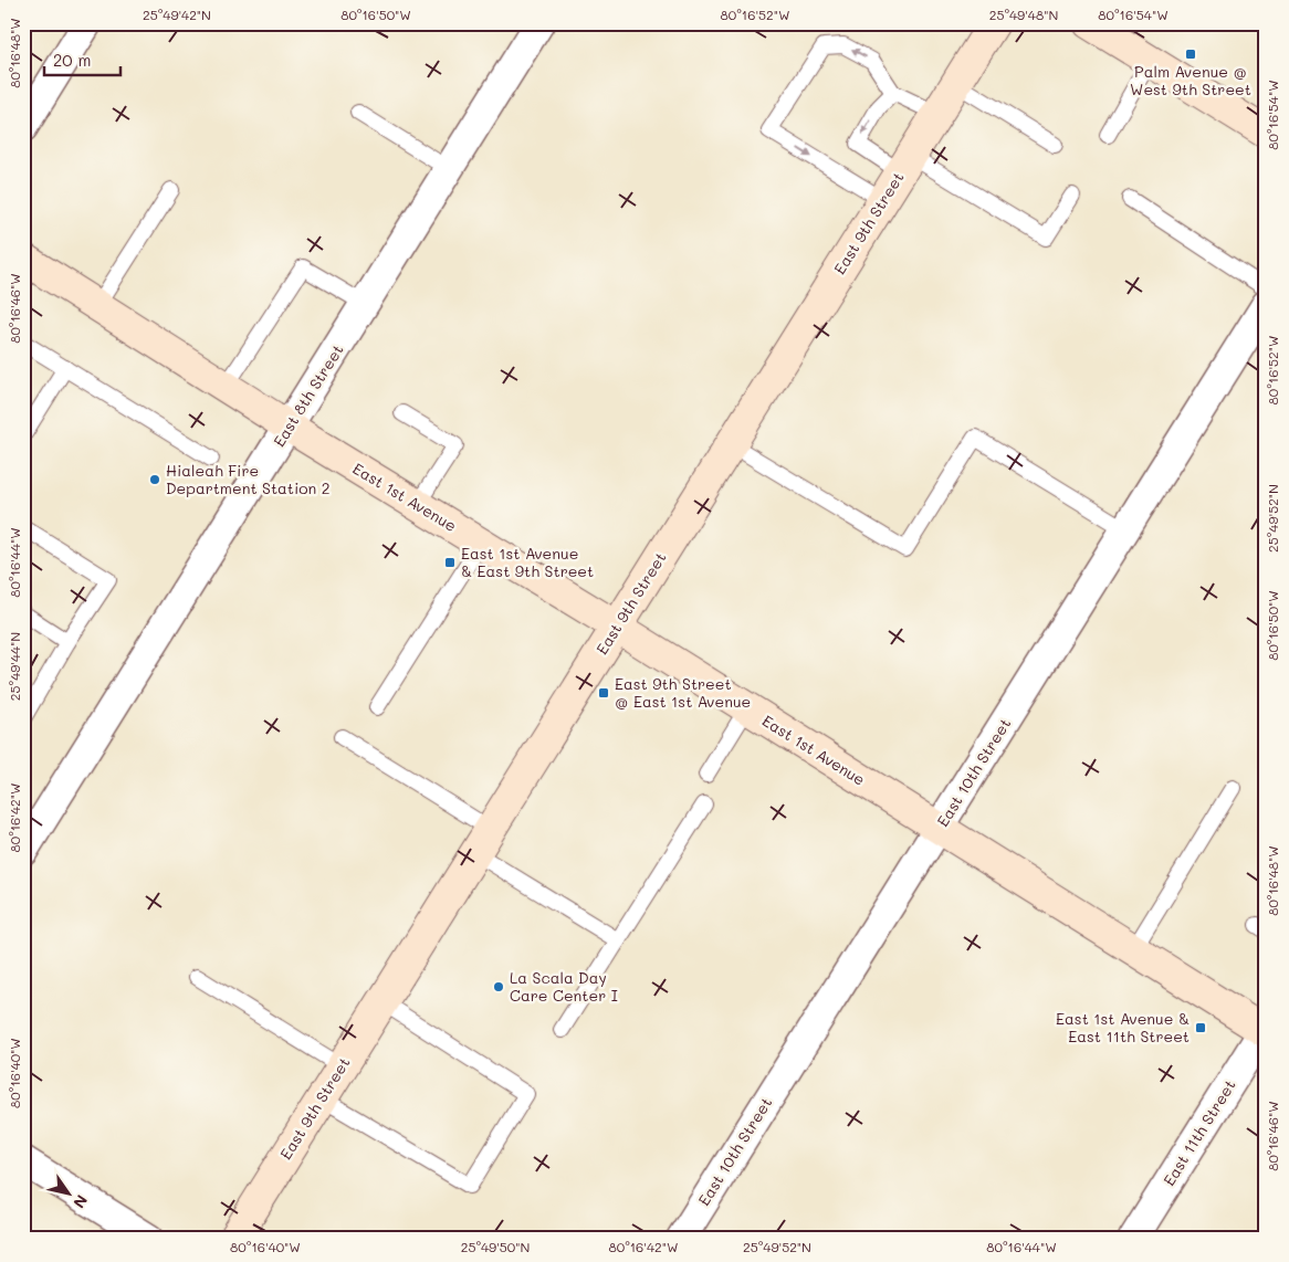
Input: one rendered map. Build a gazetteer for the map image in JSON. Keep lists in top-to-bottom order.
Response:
{
  "streets": {
    "main road": ["East 9th Street", "East 1st Avenue"],
    "street": ["East 8th Street", "East 10th Street", "East 11th Street"]
  },
  "crossings": [
    ["East 9th Street", "East 1st Avenue"],
    ["East 8th Street", "East 1st Avenue"],
    ["East 1st Avenue", "East 10th Street"],
    ["East 1st Avenue", "East 11th Street"]
  ],
  "places": {
    "transit": [
      "Palm Avenue @ West 9th Street",
      "East 1st Avenue & East 9th Street",
      "East 9th Street @ East 1st Avenue",
      "East 1st Avenue & East 11th Street"
    ],
    "other": ["Hialeah Fire Department Station 2", "La Scala Day Care Center I"]
  },
  "scale_bar": "20 m",
  "north": "bottom right",
  "coordinates": [
    "25°49'42\"N",
    "80°16'50\"W",
    "80°16'52\"W",
    "25°49'48\"N",
    "80°16'54\"W",
    "80°16'48\"W",
    "80°16'46\"W",
    "25°49'52\"N",
    "80°16'44\"W",
    "25°49'44\"N",
    "80°16'42\"W",
    "80°16'40\"W",
    "25°49'50\"N"
  ]
}
